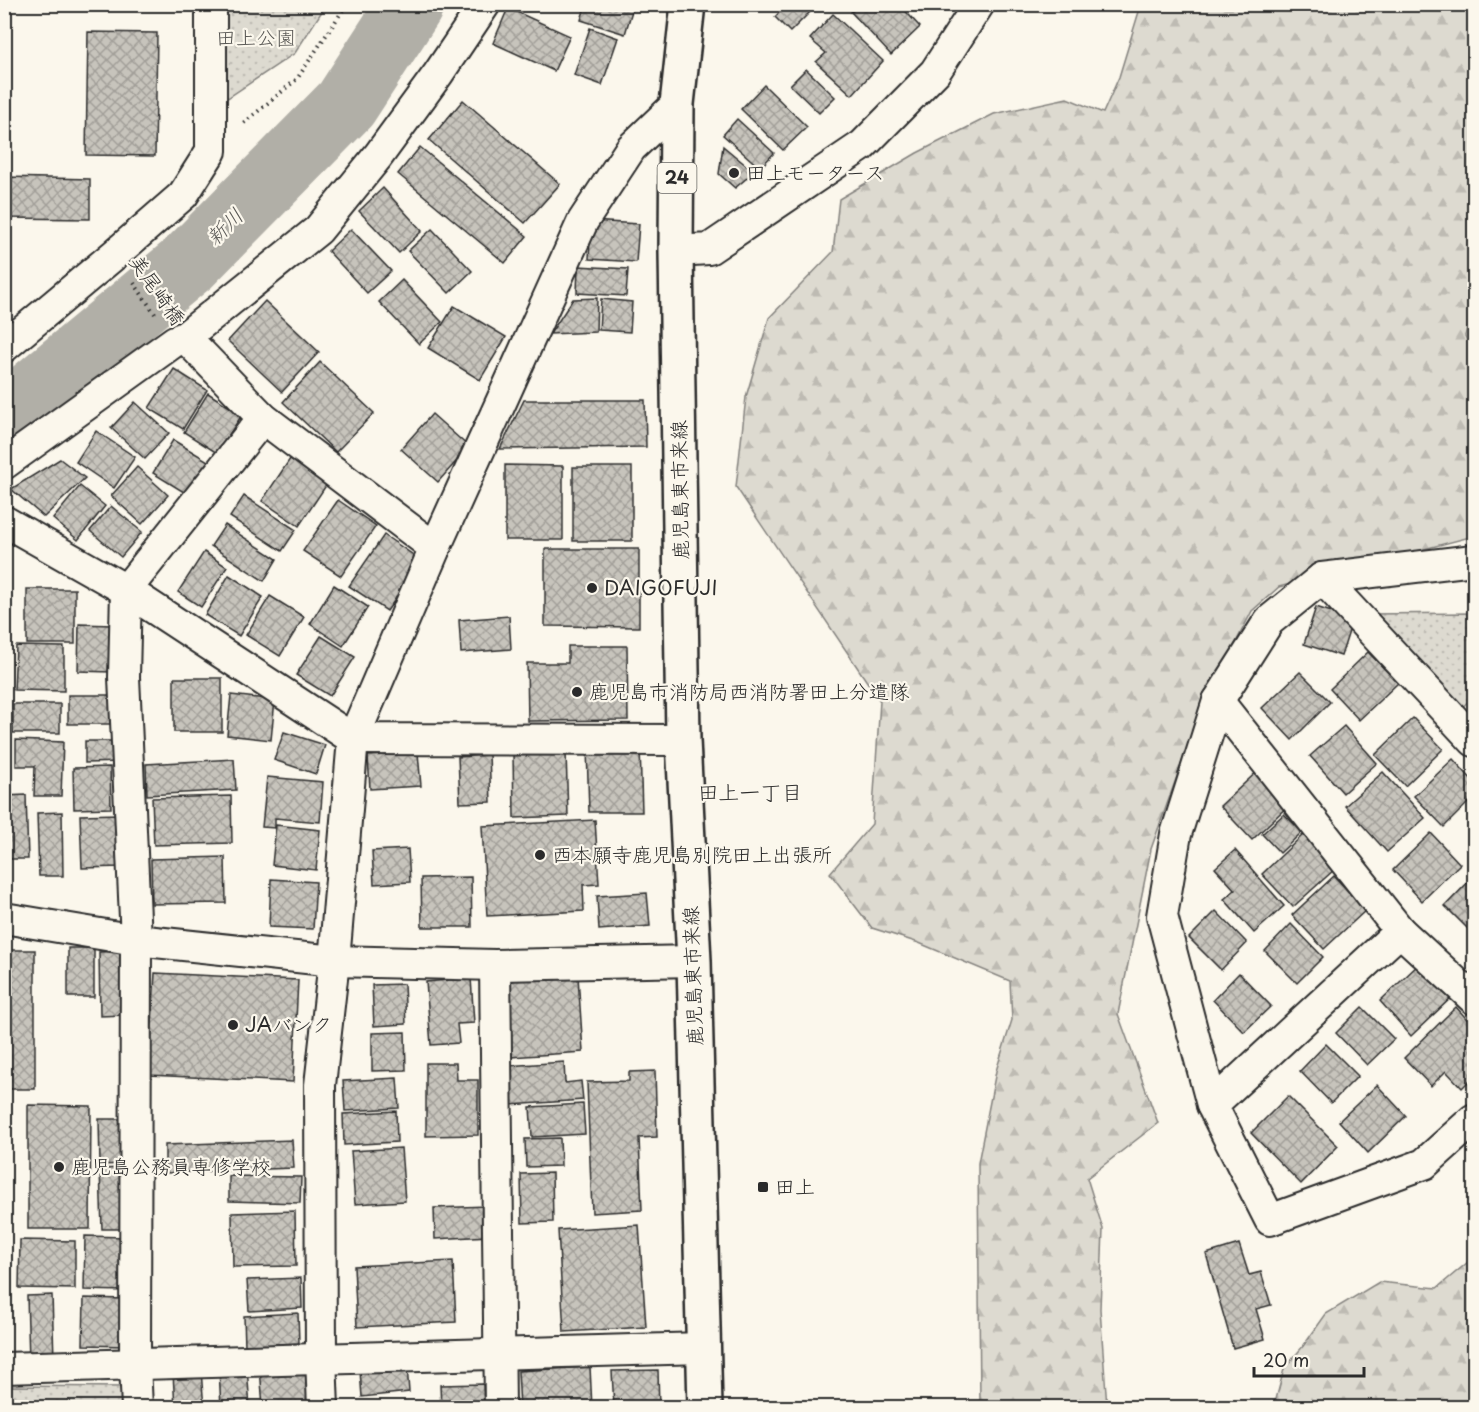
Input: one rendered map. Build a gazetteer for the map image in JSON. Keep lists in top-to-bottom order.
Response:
{
  "streets": {
    "main road": ["24", "鹿児島東市来線"],
    "path": ["美尾崎橋"]
  },
  "districts": ["田上一丁目"],
  "water": ["新川"],
  "parks": ["田上公園"],
  "places": {
    "other": [
      "田上モータース",
      "DAIGOFUJI",
      "鹿児島市消防局西消防署田上分遣隊",
      "西本願寺鹿児島別院田上出張所",
      "JAバンク",
      "鹿児島公務員専修学校"
    ],
    "transit": ["田上"]
  },
  "scale_bar": "20 m"
}
